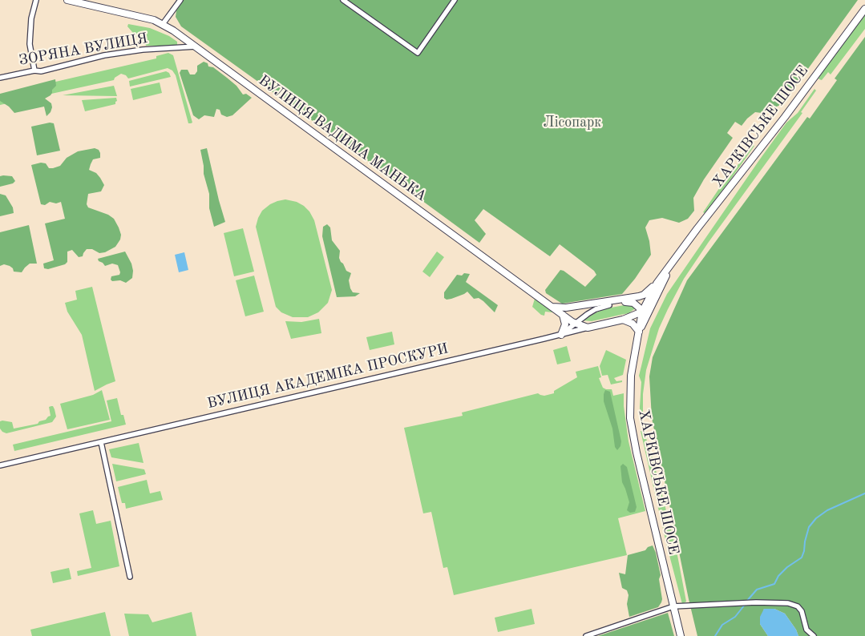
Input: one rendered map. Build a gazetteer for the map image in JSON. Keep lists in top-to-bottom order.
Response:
{
  "streets": {
    "main road": ["ХАРКІВСЬКЕ ШОСЕ", "ВУЛИЦЯ ВАДИМА МАНЬКА", "ВУЛИЦЯ АКАДЕМІКА ПРОСКУРИ"],
    "street": ["ЗОРЯНА ВУЛИЦЯ"]
  },
  "crossings": [
    ["ЗОРЯНА ВУЛИЦЯ", "ВУЛИЦЯ ВАДИМА МАНЬКА"],
    ["ХАРКІВСЬКЕ ШОСЕ", "ВУЛИЦЯ АКАДЕМІКА ПРОСКУРИ"],
    ["ВУЛИЦЯ ВАДИМА МАНЬКА", "ВУЛИЦЯ АКАДЕМІКА ПРОСКУРИ"]
  ],
  "parks": ["Лісопарк"]
}
